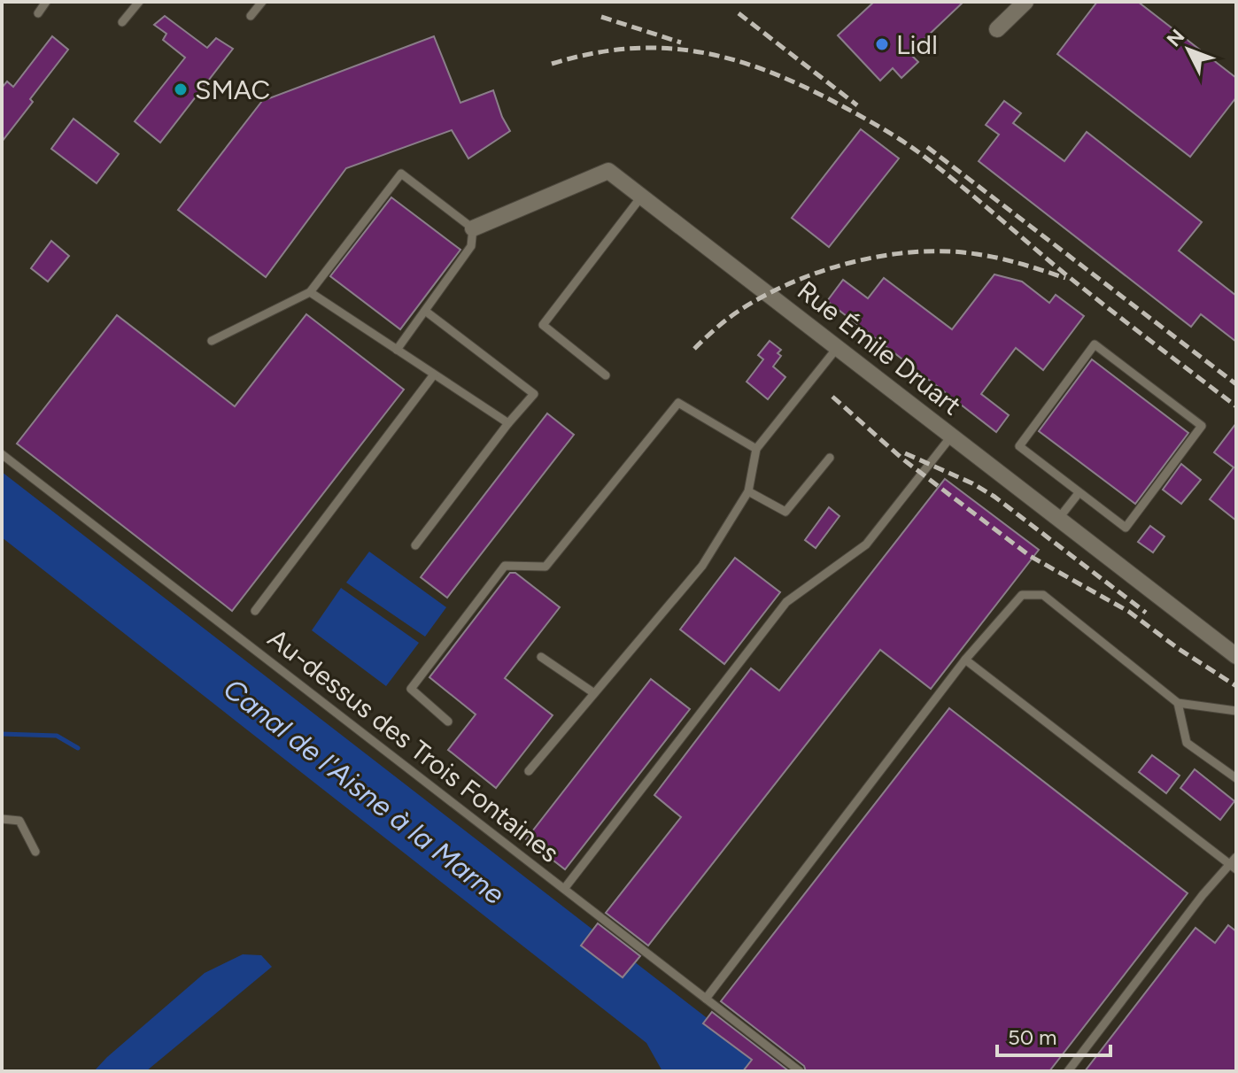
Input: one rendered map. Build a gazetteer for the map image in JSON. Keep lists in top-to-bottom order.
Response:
{
  "streets": {
    "street": ["Rue Émile Druart"],
    "lane": ["Au-dessus des Trois Fontaines"]
  },
  "water": ["Canal de l'Aisne à la Marne"],
  "places": ["Lidl", "SMAC"],
  "scale_bar": "50 m",
  "north": "top left"
}
